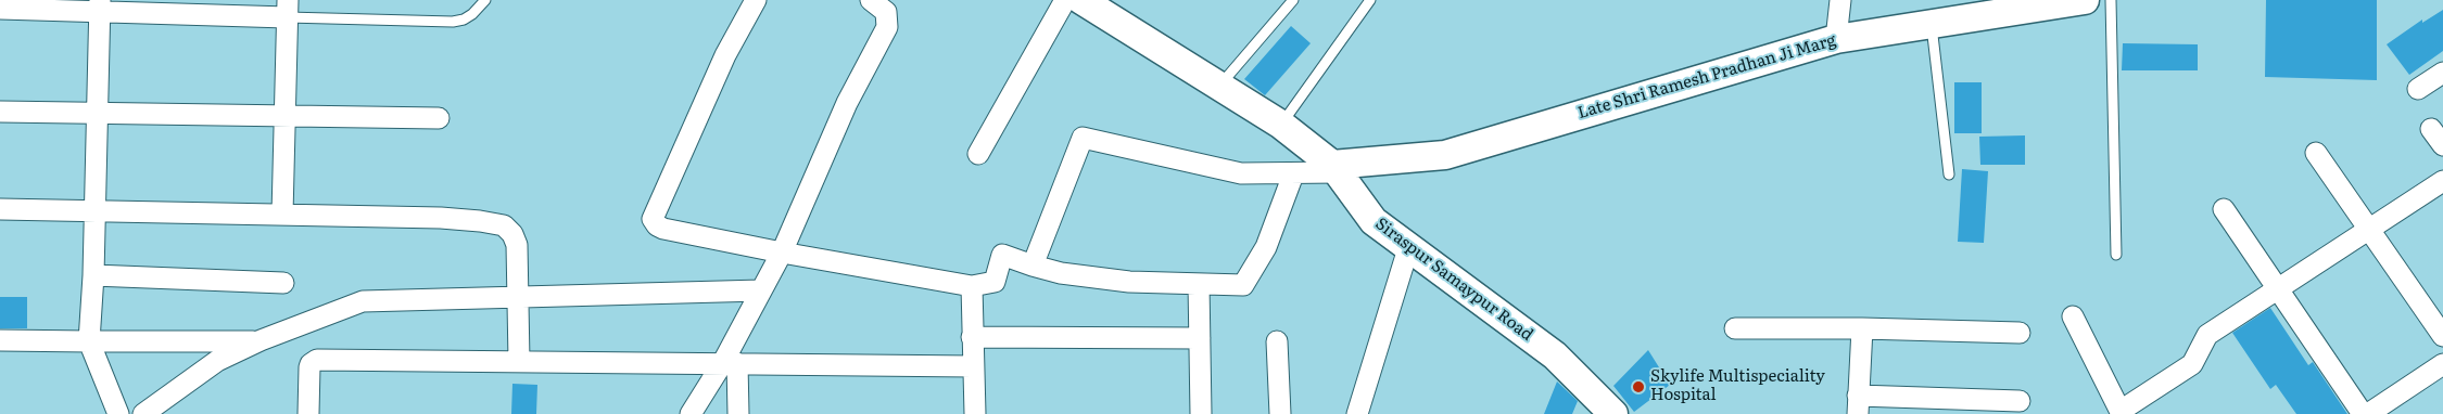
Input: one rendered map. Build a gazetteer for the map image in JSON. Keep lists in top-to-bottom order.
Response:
{
  "streets": {
    "street": ["Late Shri Ramesh Pradhan Ji Marg", "Siraspur Samaypur Road"]
  },
  "crossings": [
    ["Late Shri Ramesh Pradhan Ji Marg", "Siraspur Samaypur Road"]
  ],
  "places": ["Skylife Multispeciality Hospital"]
}
